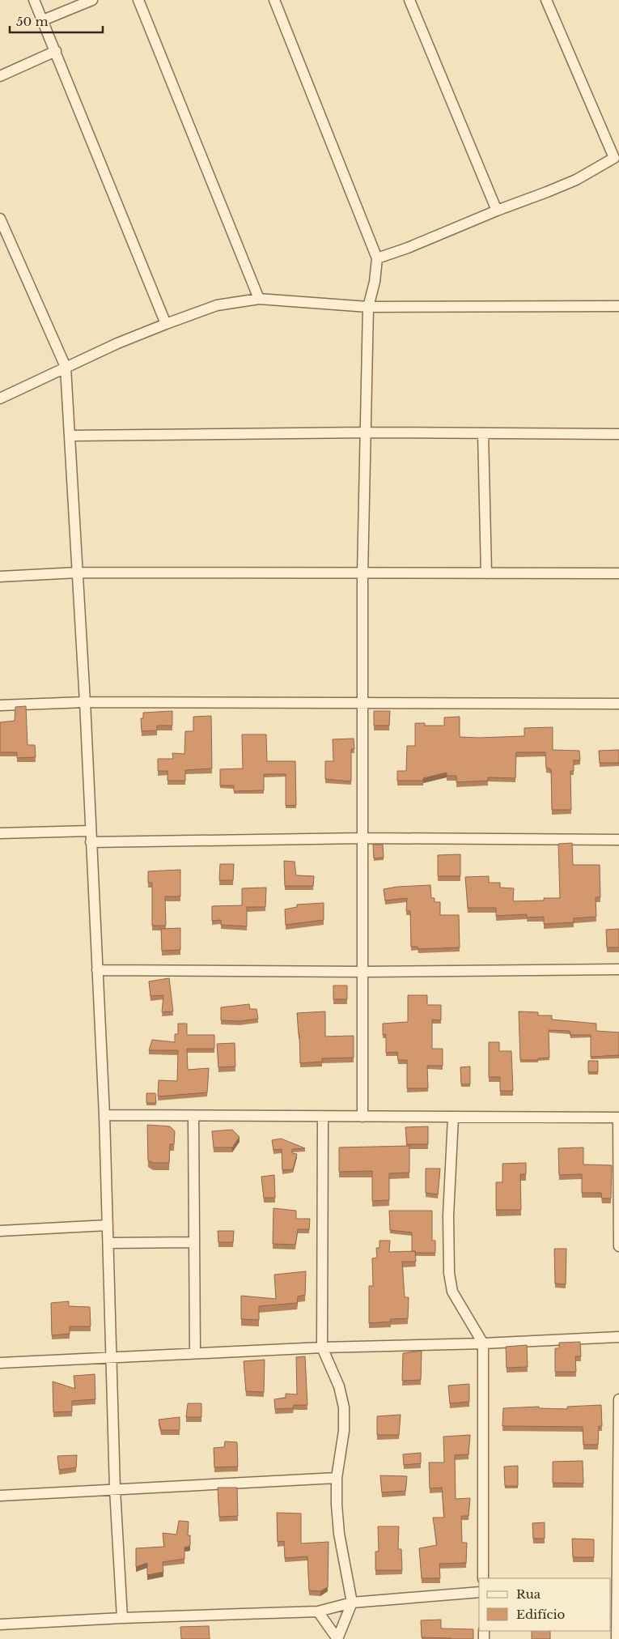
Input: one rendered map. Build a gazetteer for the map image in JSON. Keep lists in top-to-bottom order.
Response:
{
  "legend": ["Rua", "Edifício"],
  "scale_bar": "50 m"
}
